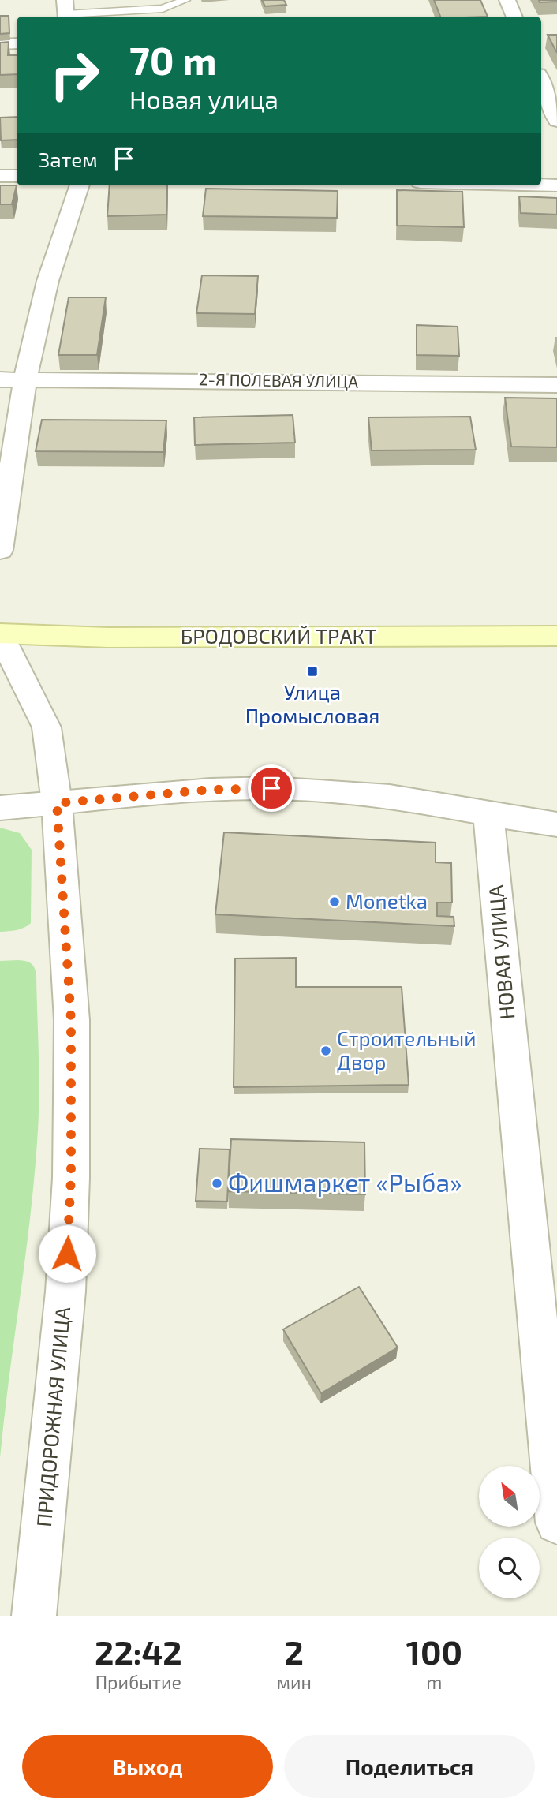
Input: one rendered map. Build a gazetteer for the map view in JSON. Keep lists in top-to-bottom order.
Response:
{
  "streets": {
    "main road": ["БРОДОВСКИЙ ТРАКТ"],
    "street": ["2-Я ПОЛЕВАЯ УЛИЦА", "НОВАЯ УЛИЦА", "ПРИДОРОЖНАЯ УЛИЦА"]
  },
  "crossings": [
    ["БРОДОВСКИЙ ТРАКТ", "ПРИДОРОЖНАЯ УЛИЦА"]
  ],
  "places": {
    "transit": ["Улица Промысловая"],
    "other": ["Monetka", "Строительный Двор", "Фишмаркет «Рыба»"]
  },
  "north": "top left",
  "page": {
    "turn": ["70 m", "Новая улица"],
    "then": "Затем",
    "eta": [
      "22:42",
      "Прибытие",
      "2",
      "мин",
      "100",
      "m"
    ],
    "buttons": ["Выход", "Поделиться"]
  }
}
